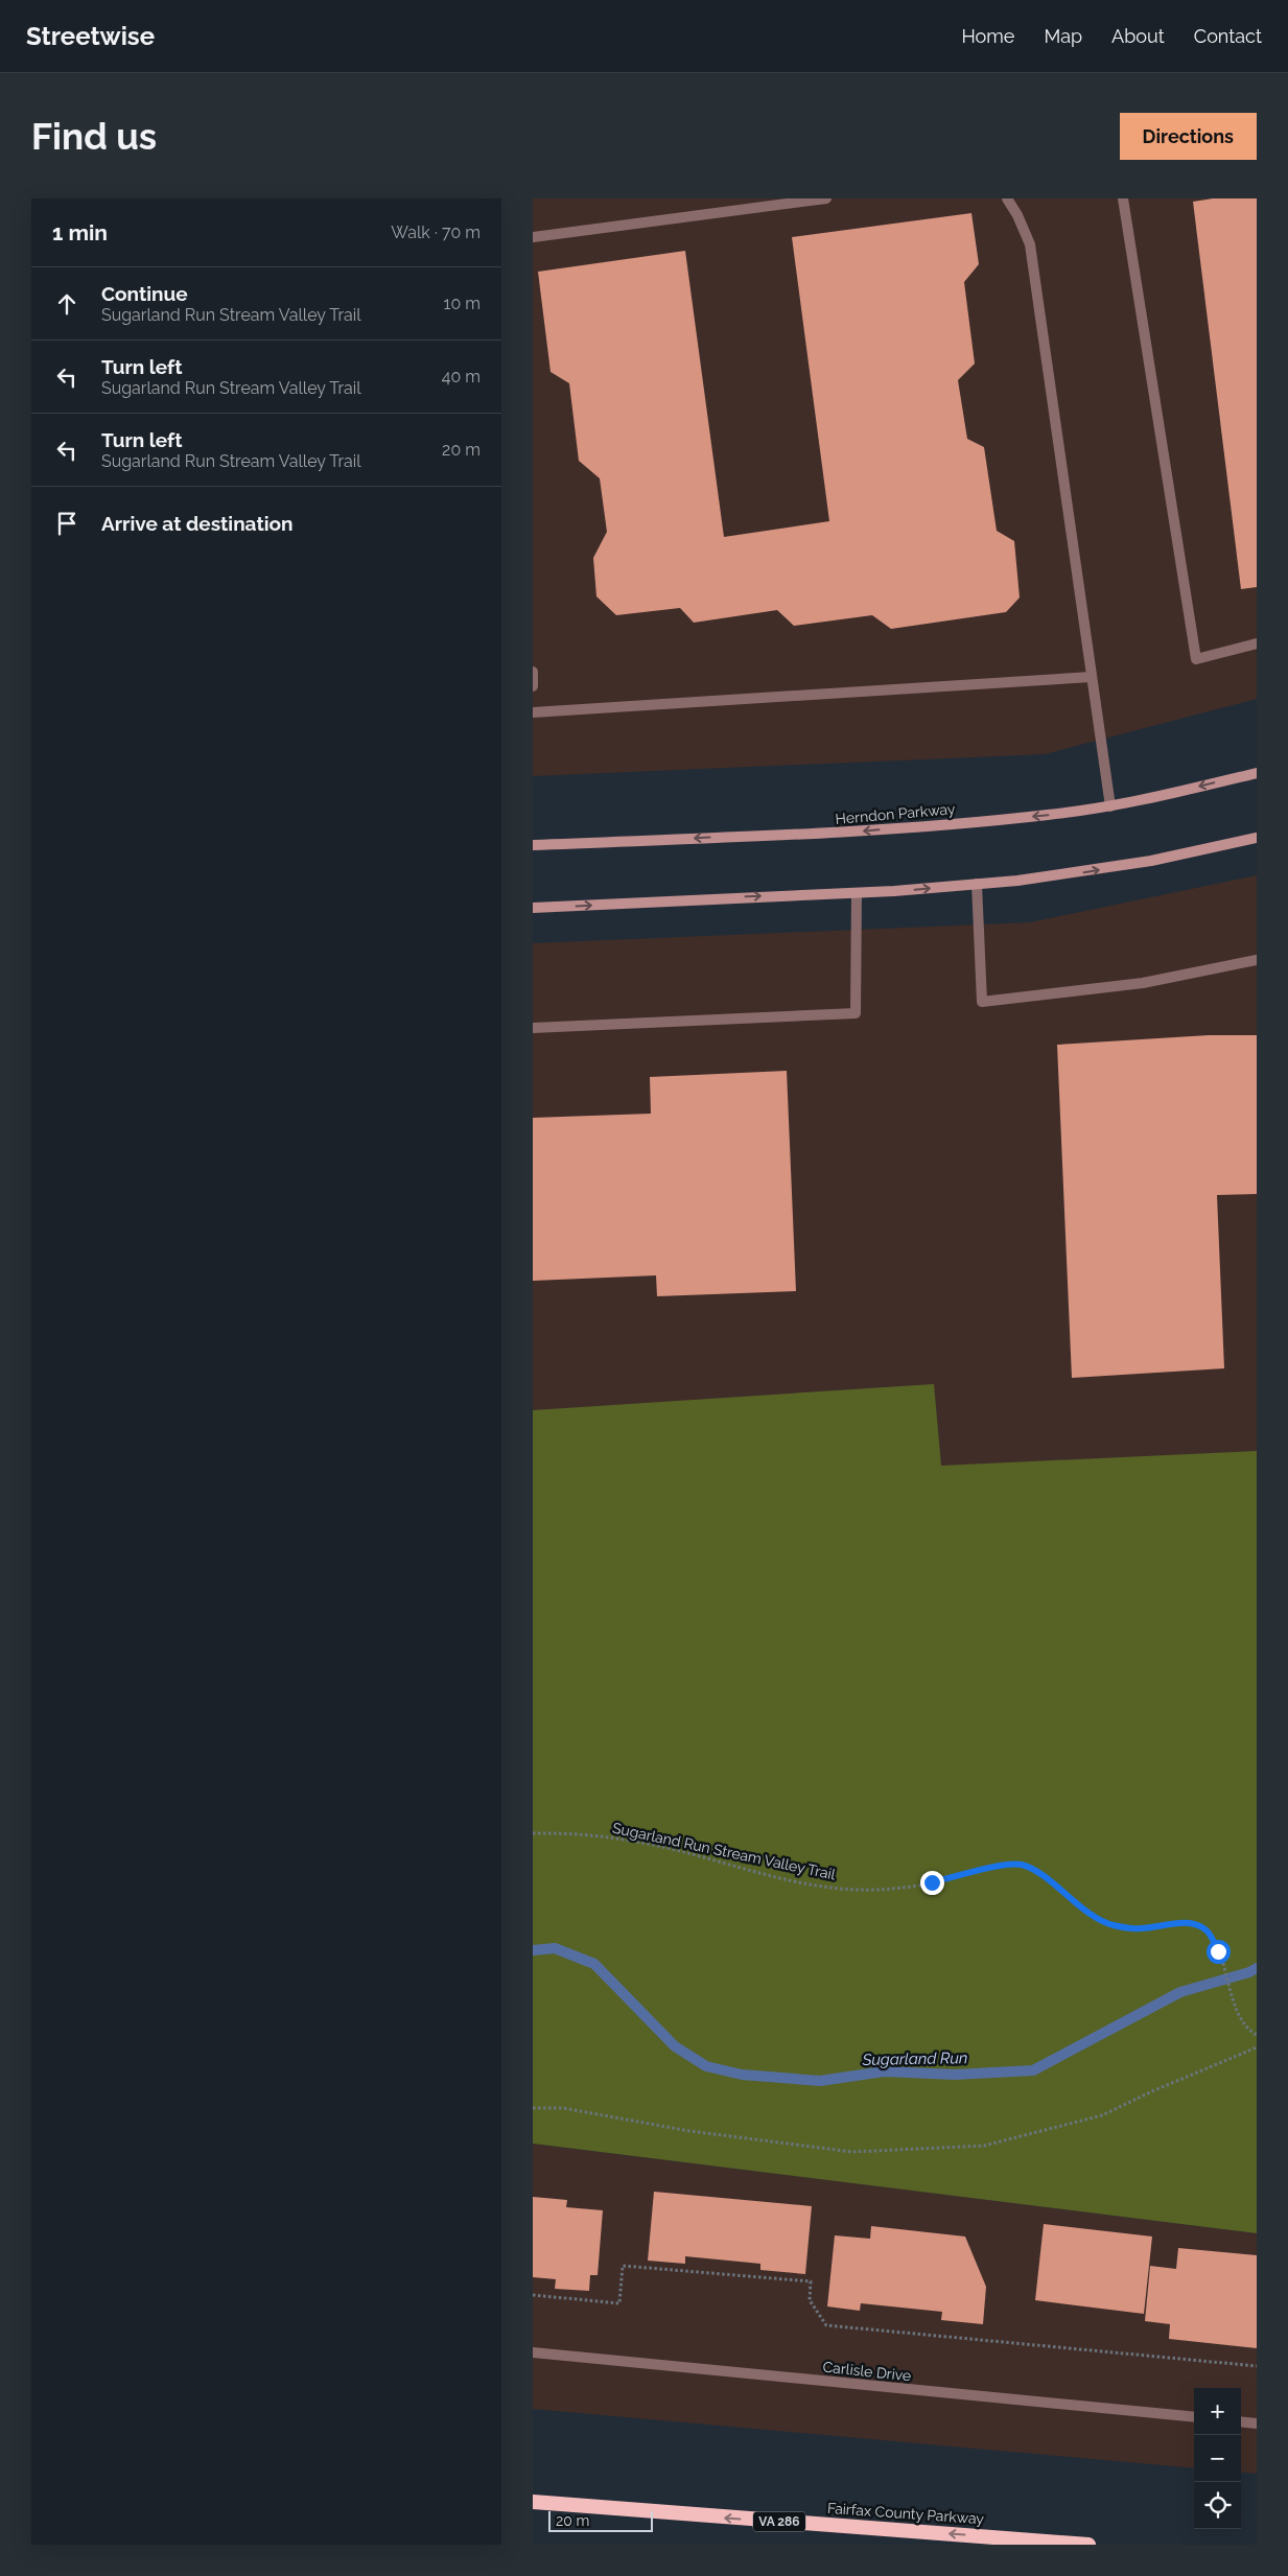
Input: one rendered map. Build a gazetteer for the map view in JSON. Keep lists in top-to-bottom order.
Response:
{
  "streets": {
    "highway": ["Fairfax County Parkway", "VA 286"],
    "main road": ["Herndon Parkway"],
    "street": ["Carlisle Drive"],
    "path": ["Sugarland Run Stream Valley Trail"]
  },
  "one_way": ["Fairfax County Parkway"],
  "water": ["Sugarland Run"],
  "scale_bar": "20 m",
  "page": {
    "header": "Streetwise",
    "nav": [
      "Home",
      "Map",
      "About",
      "Contact"
    ],
    "buttons": "Directions",
    "title": "Find us",
    "heading": ["1 min", "Walk · 70 m"],
    "list": [
      ["Continue", "Sugarland Run Stream Valley Trail", "10 m"],
      ["Turn left", "Sugarland Run Stream Valley Trail", "40 m"],
      ["Turn left", "Sugarland Run Stream Valley Trail", "20 m"],
      "Arrive at destination"
    ],
    "map_buttons": ["+", "−"],
    "scale": "20 m"
  }
}
